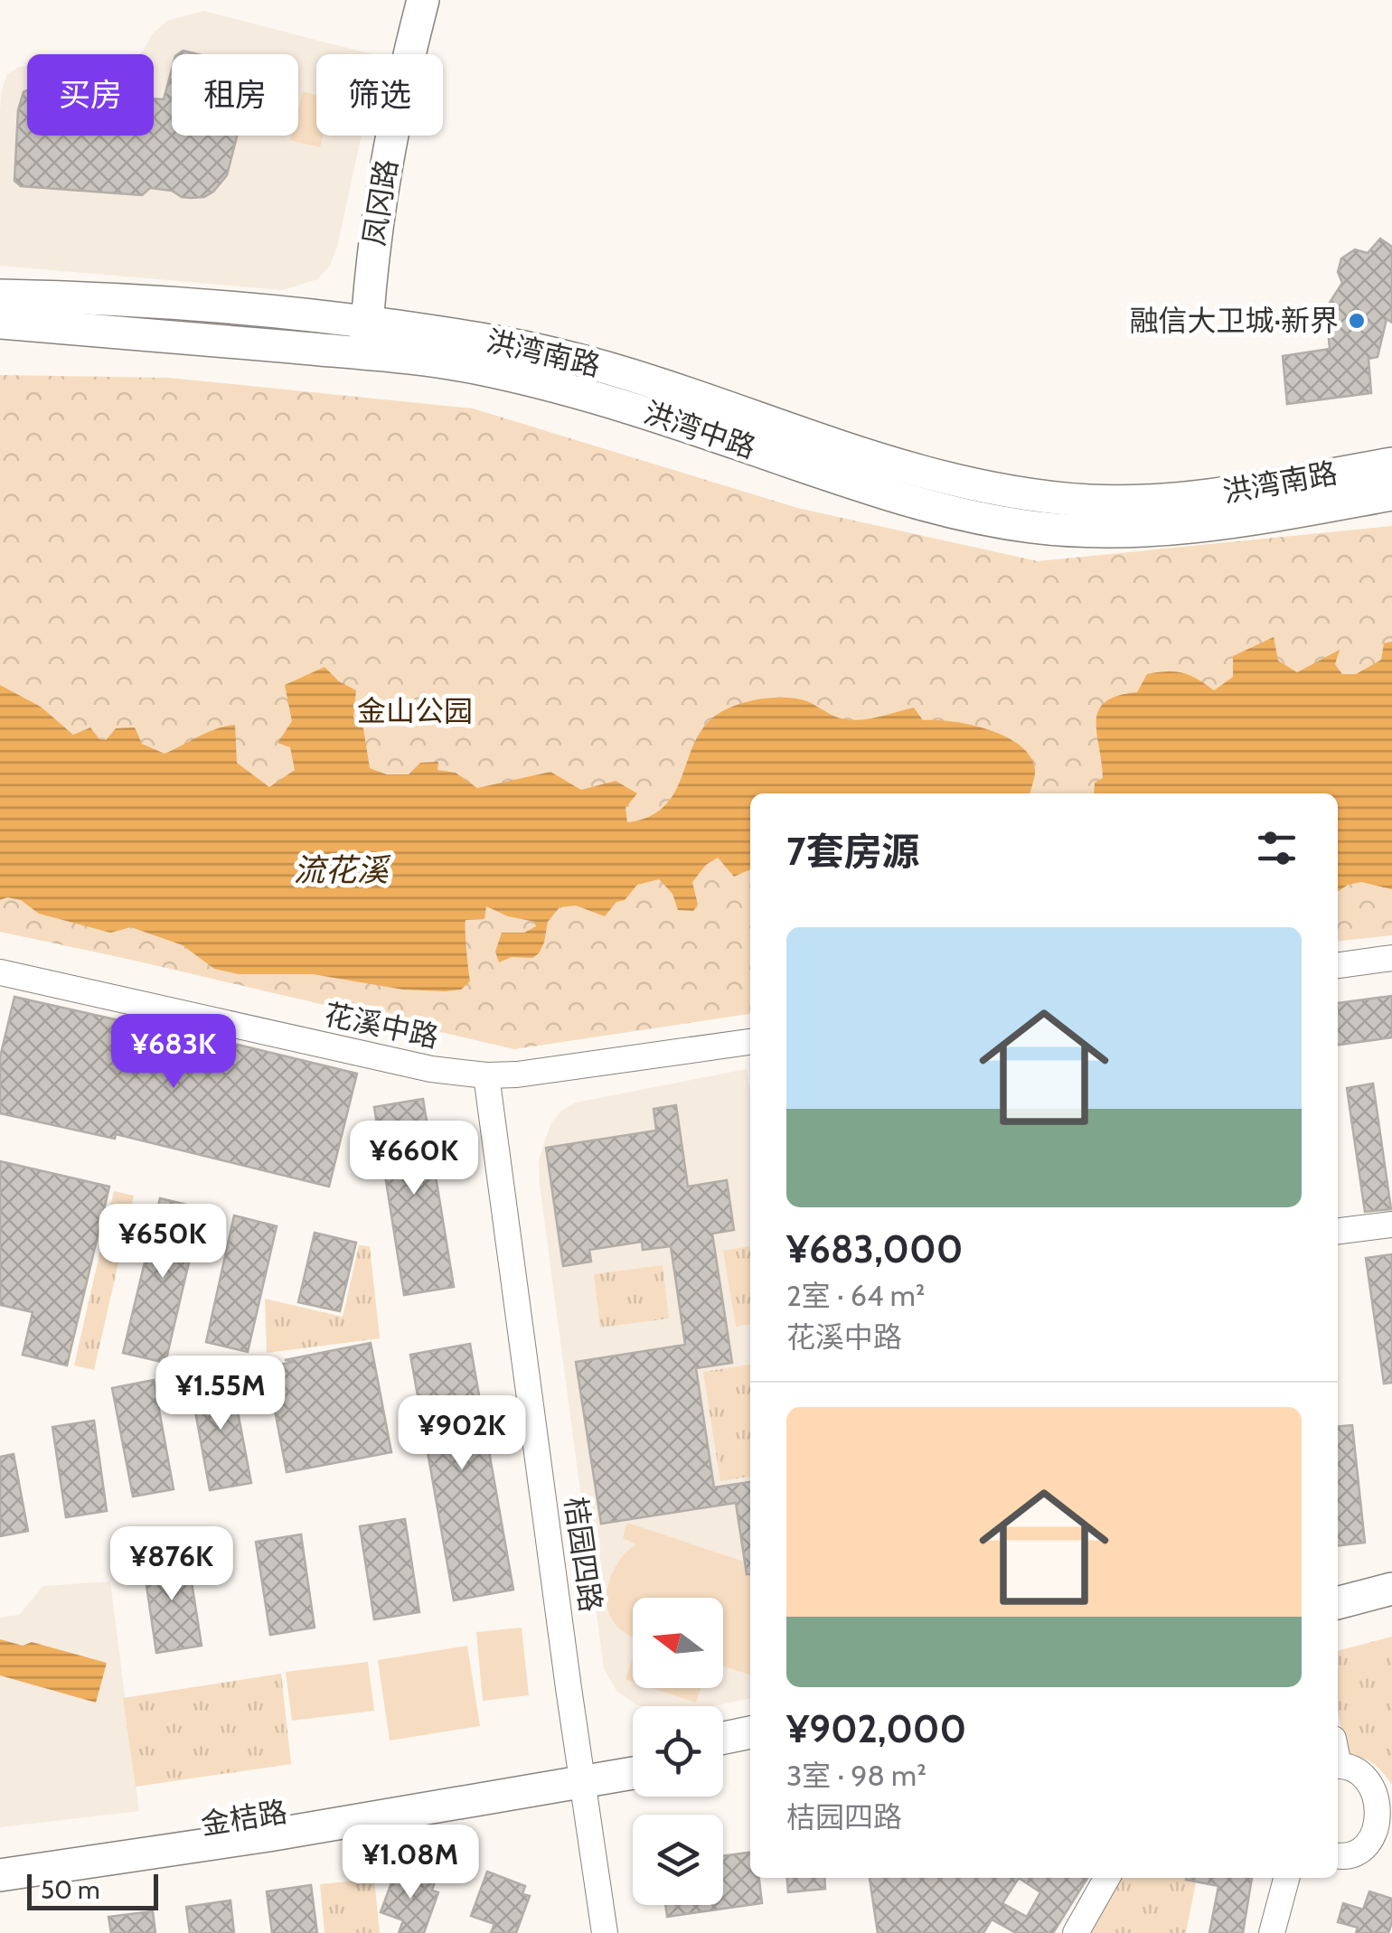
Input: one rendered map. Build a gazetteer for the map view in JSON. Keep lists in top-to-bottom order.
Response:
{
  "streets": {
    "main road": [
      "凤冈路",
      "洪湾南路",
      "洪湾中路",
      "金桔路"
    ],
    "street": ["花溪中路", "桔园四路"]
  },
  "crossings": [
    ["凤冈路", "洪湾南路"],
    ["凤冈路", "洪湾中路"],
    ["花溪中路", "桔园四路"],
    ["桔园四路", "金桔路"]
  ],
  "water": ["流花溪"],
  "parks": ["金山公园"],
  "places": ["融信大卫城·新界"],
  "scale_bar": "50 m",
  "north": "left",
  "page": {
    "chip": ["买房", "租房", "筛选"],
    "heading": "7套房源",
    "list": [
      {
        "name": "¥683,000",
        "note": "2室 · 64 m² · 花溪中路"
      },
      {
        "name": "¥902,000",
        "note": "3室 · 98 m² · 桔园四路"
      }
    ],
    "price": [
      "¥683K",
      "¥660K",
      "¥650K",
      "¥1.55M",
      "¥902K",
      "¥876K",
      "¥1.08M"
    ],
    "scale": "50 m"
  }
}
